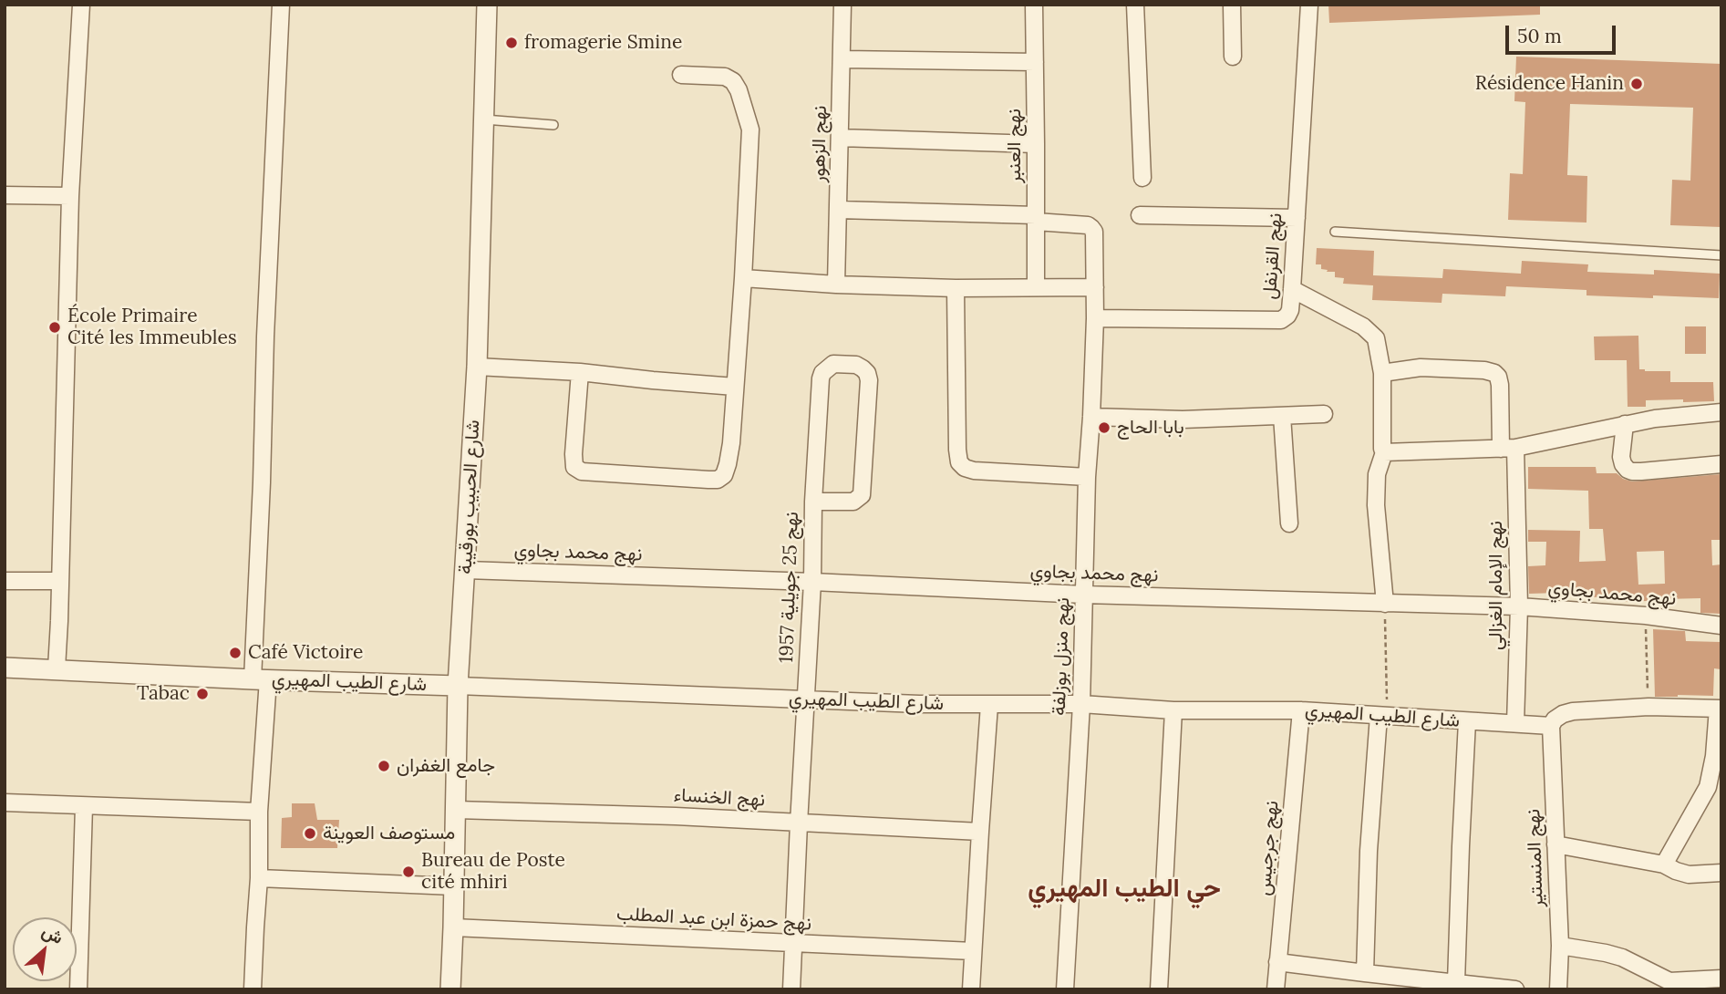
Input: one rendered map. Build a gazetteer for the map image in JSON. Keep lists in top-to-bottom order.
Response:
{
  "streets": {
    "street": [
      "نهج الزهور",
      "نهج العنبر",
      "نهج القرنفل",
      "شارع الحبيب بورقيبة",
      "نهج محمد بجاوي",
      "نهج الإمام الغزالي",
      "نهج 25 جويلية 1957",
      "نهج منزل بوزلفة",
      "شارع الطيب المهيري",
      "نهج الخنساء",
      "نهج جرجيس",
      "نهج المنستير",
      "نهج حمزة ابن عبد المطلب"
    ]
  },
  "crossings": [
    ["نهج العنبر", "نهج منزل بوزلفة"],
    ["نهج القرنفل", "نهج منزل بوزلفة"],
    ["شارع الحبيب بورقيبة", "نهج محمد بجاوي"],
    ["شارع الحبيب بورقيبة", "شارع الطيب المهيري"],
    ["شارع الحبيب بورقيبة", "نهج الخنساء"],
    ["شارع الحبيب بورقيبة", "نهج حمزة ابن عبد المطلب"],
    ["نهج محمد بجاوي", "نهج الإمام الغزالي"],
    ["نهج محمد بجاوي", "نهج 25 جويلية 1957"],
    ["نهج محمد بجاوي", "نهج منزل بوزلفة"],
    ["نهج الإمام الغزالي", "شارع الطيب المهيري"],
    ["نهج 25 جويلية 1957", "شارع الطيب المهيري"],
    ["نهج 25 جويلية 1957", "نهج الخنساء"],
    ["نهج 25 جويلية 1957", "نهج حمزة ابن عبد المطلب"],
    ["نهج منزل بوزلفة", "شارع الطيب المهيري"],
    ["شارع الطيب المهيري", "نهج جرجيس"],
    ["شارع الطيب المهيري", "نهج المنستير"]
  ],
  "districts": ["حي الطيب المهيري"],
  "places": [
    "fromagerie Smine",
    "Résidence Hanin",
    "École Primaire Cité les Immeubles",
    "بابا الحاج",
    "Café Victoire",
    "Tabac",
    "جامع الغفران",
    "مستوصف العوينة",
    "Bureau de Poste cité mhiri"
  ],
  "scale_bar": "50 m",
  "north": "top right"
}
